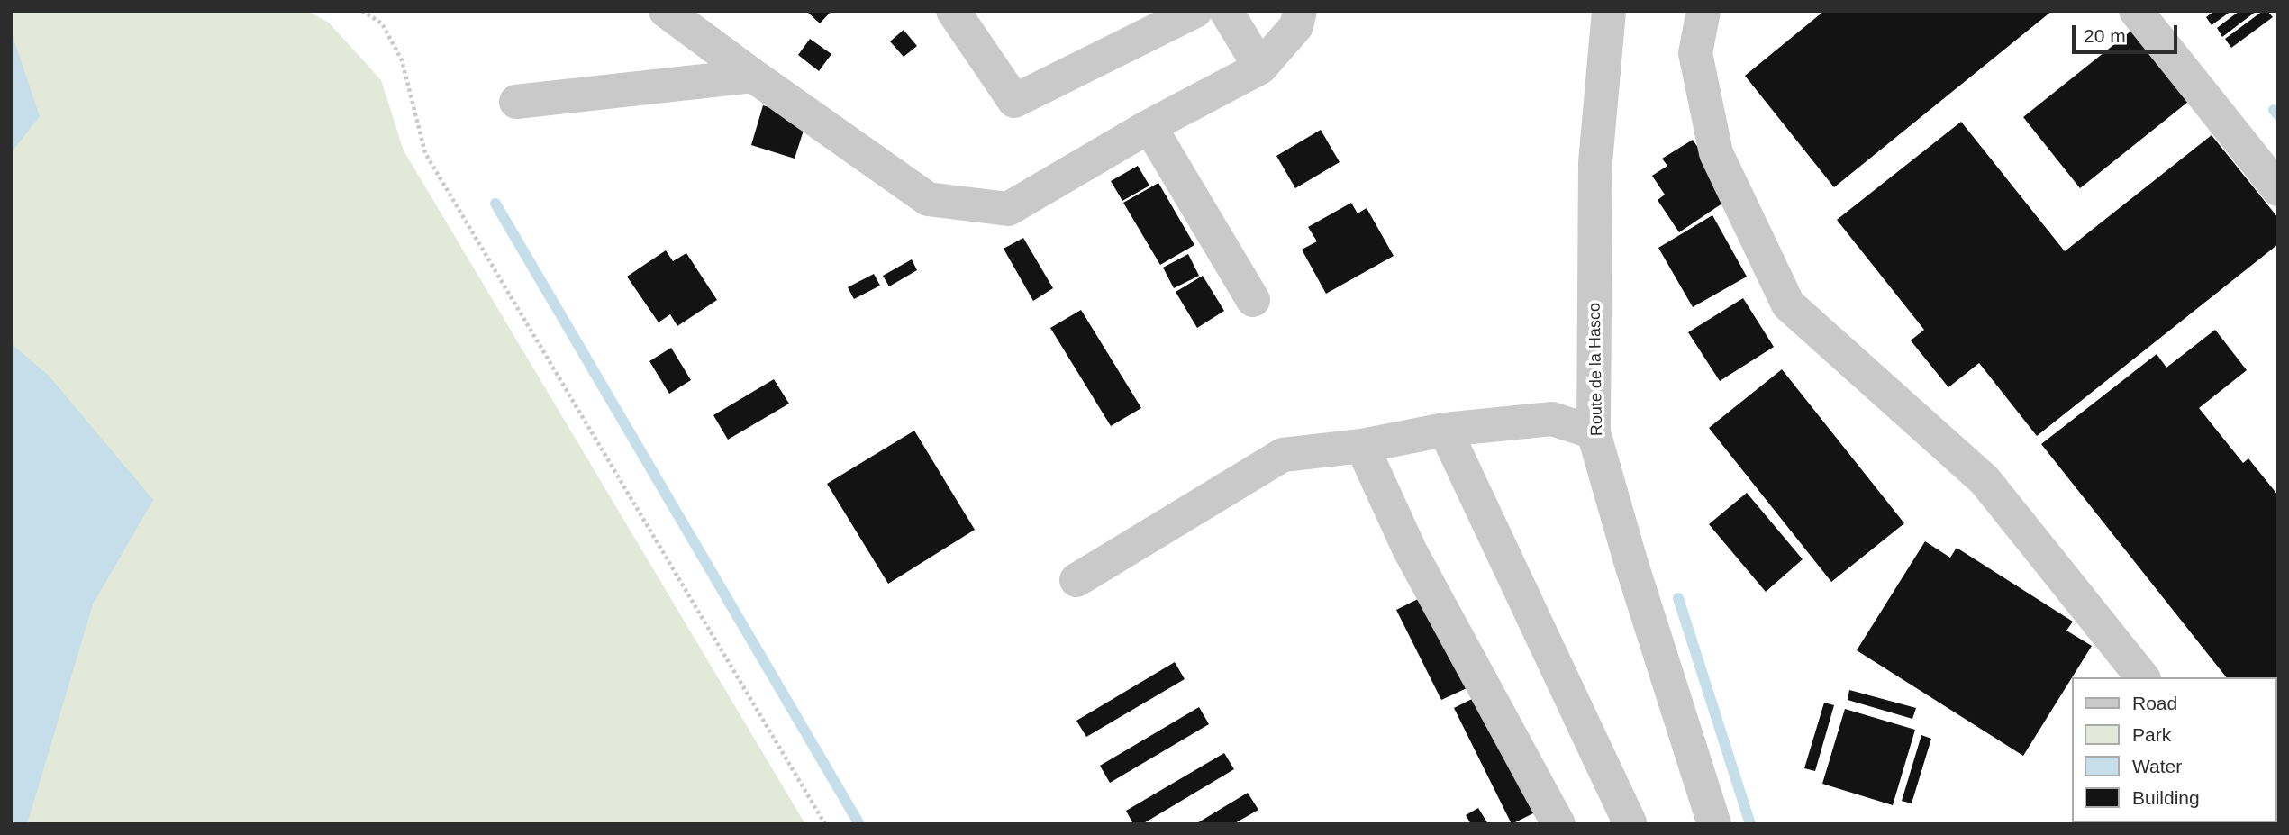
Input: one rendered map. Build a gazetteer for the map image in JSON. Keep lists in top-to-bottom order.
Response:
{
  "streets": {
    "lane": ["Route de la Hasco"]
  },
  "legend": [
    "Road",
    "Park",
    "Water",
    "Building"
  ],
  "scale_bar": "20 m"
}
